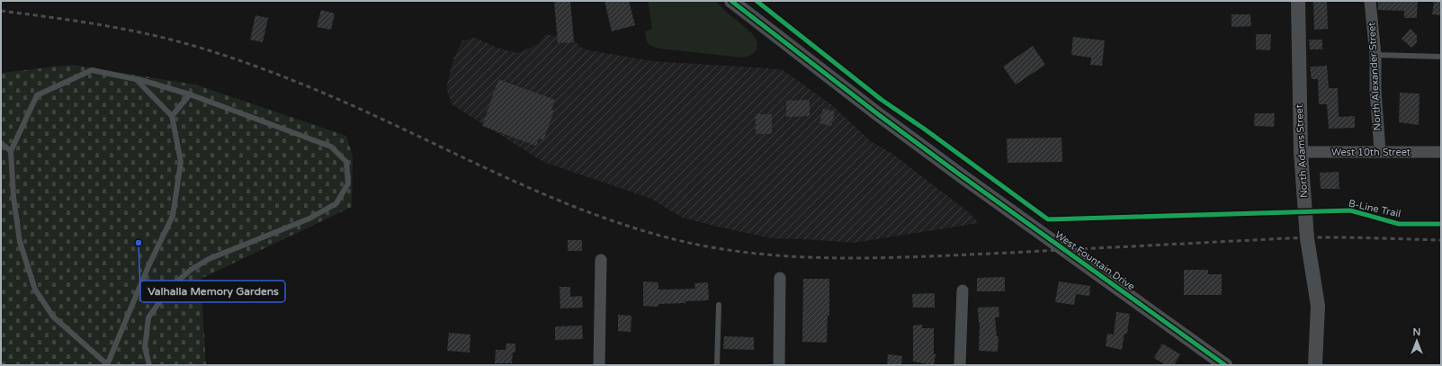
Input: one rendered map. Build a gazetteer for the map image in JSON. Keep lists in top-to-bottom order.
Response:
{
  "streets": {
    "street": [
      "North Alexander Street",
      "North Adams Street",
      "West 10th Street",
      "West Fountain Drive"
    ],
    "cycle path": ["B-Line Trail"]
  },
  "crossings": [
    ["North Alexander Street", "West 10th Street"],
    ["North Adams Street", "West 10th Street"]
  ],
  "places": ["Valhalla Memory Gardens"],
  "north": "top"
}
